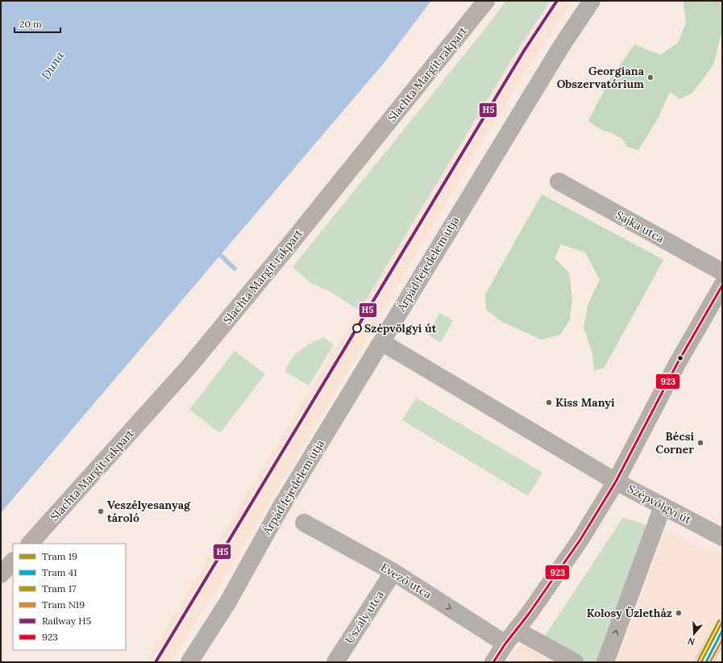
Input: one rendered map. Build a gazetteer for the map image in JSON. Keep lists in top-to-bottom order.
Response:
{
  "streets": {
    "main road": ["Slachta Margit rakpart"],
    "street": [
      "Sajka utca",
      "Árpád fejedelem útja",
      "Szépvölgyi út",
      "Evező utca",
      "Uszály utca"
    ]
  },
  "crossings": [
    ["Árpád fejedelem útja", "Szépvölgyi út"],
    ["Evező utca", "Uszály utca"]
  ],
  "one_way": ["Evező utca"],
  "water": ["Duna"],
  "places": [
    "Georgiana Obszervatórium",
    "Szépvölgyi út",
    "Kiss Manyi",
    "Bécsi Corner",
    "Veszélyesanyag tároló",
    "Kolosy Üzletház"
  ],
  "lines": [
    "rail line H5",
    "transit line 923",
    "tram line 17",
    "tram line 19",
    "tram line 41",
    "tram line N19"
  ],
  "legend": [
    "Tram 19",
    "Tram 41",
    "Tram 17",
    "Tram N19",
    "Railway H5",
    "923"
  ],
  "scale_bar": "20 m",
  "north": "bottom"
}
